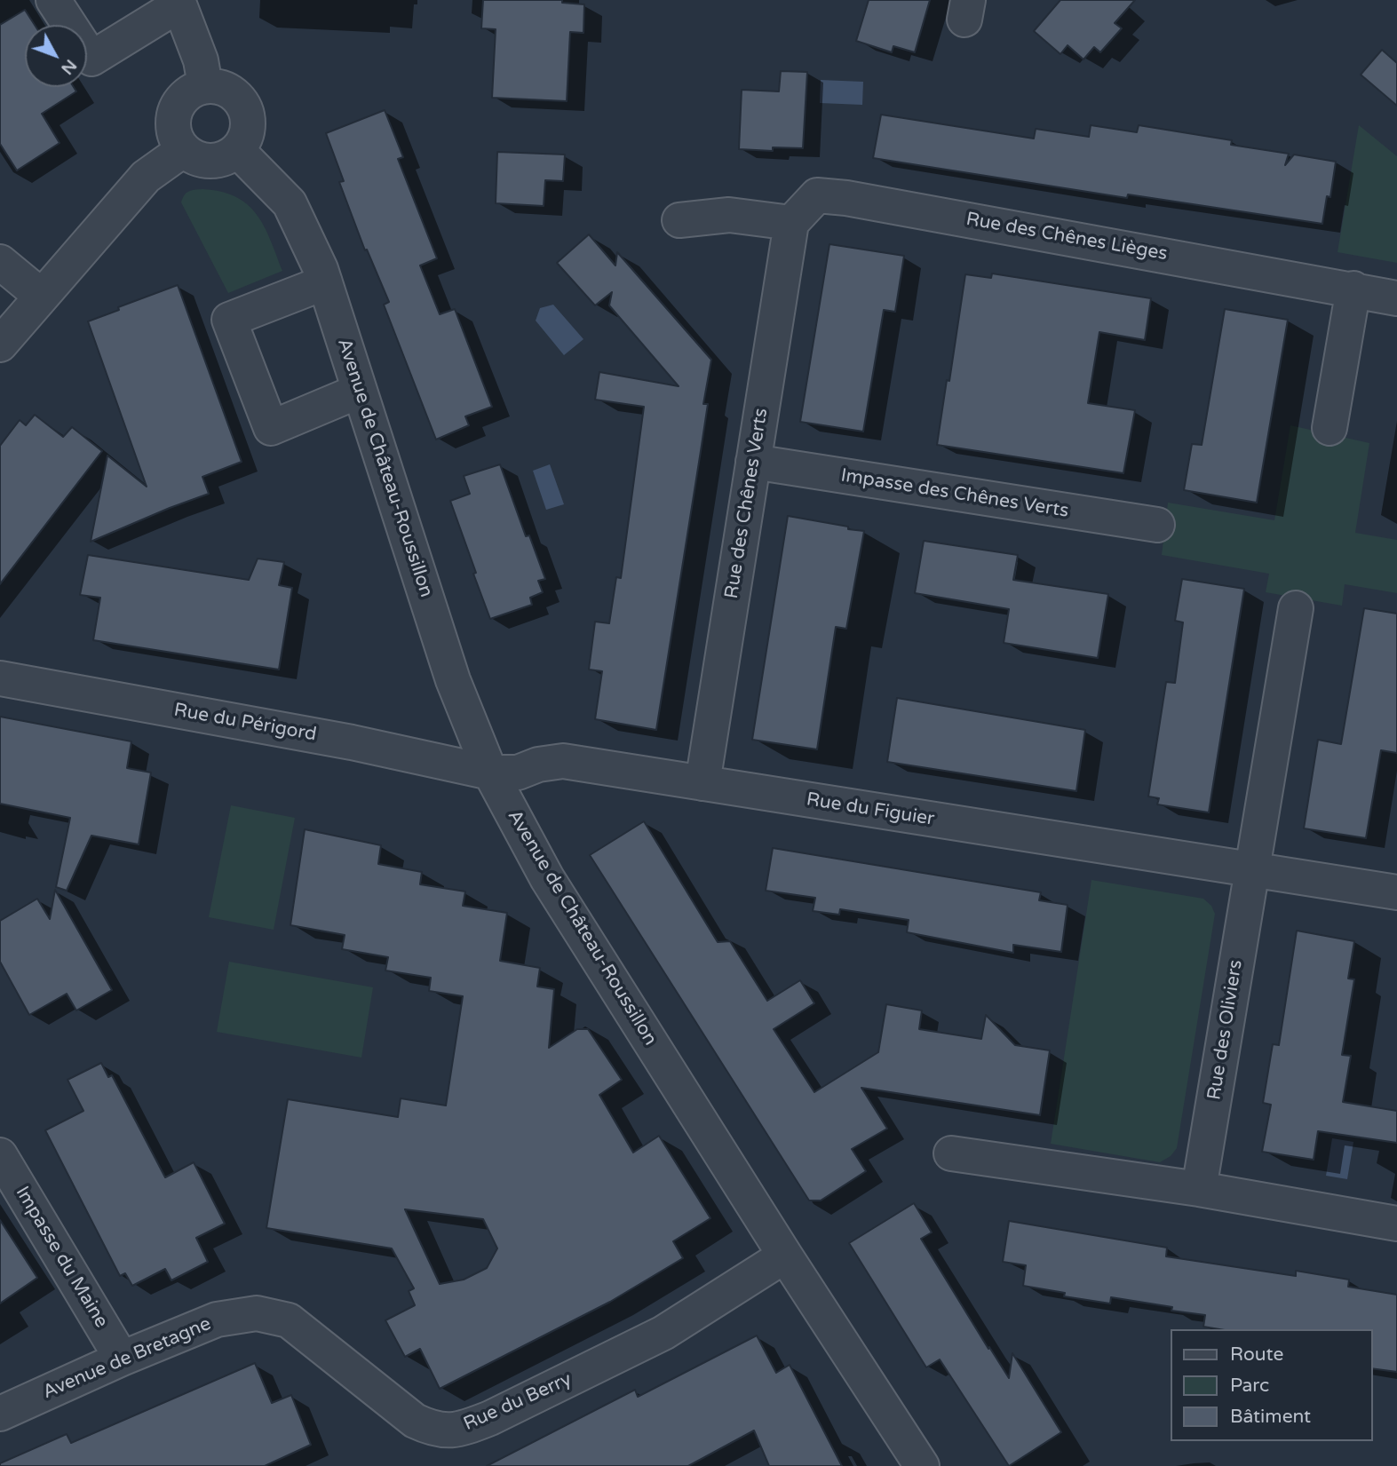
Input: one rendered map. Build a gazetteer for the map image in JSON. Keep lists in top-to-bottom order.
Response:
{
  "streets": {
    "street": [
      "Rue des Chênes Lièges",
      "Avenue de Château-Roussillon",
      "Impasse des Chênes Verts",
      "Rue des Chênes Verts",
      "Rue du Périgord",
      "Rue du Figuier",
      "Rue des Oliviers",
      "Impasse du Maine",
      "Avenue de Bretagne",
      "Rue du Berry"
    ]
  },
  "crossings": [
    ["Rue des Chênes Lièges", "Rue des Chênes Verts"],
    ["Avenue de Château-Roussillon", "Rue du Périgord"],
    ["Avenue de Château-Roussillon", "Rue du Figuier"],
    ["Avenue de Château-Roussillon", "Rue du Berry"],
    ["Impasse des Chênes Verts", "Rue des Chênes Verts"],
    ["Rue des Chênes Verts", "Rue du Figuier"],
    ["Rue du Périgord", "Rue du Figuier"],
    ["Rue du Figuier", "Rue des Oliviers"],
    ["Impasse du Maine", "Avenue de Bretagne"],
    ["Avenue de Bretagne", "Rue du Berry"]
  ],
  "legend": ["Route", "Parc", "Bâtiment"],
  "north": "bottom right"
}
